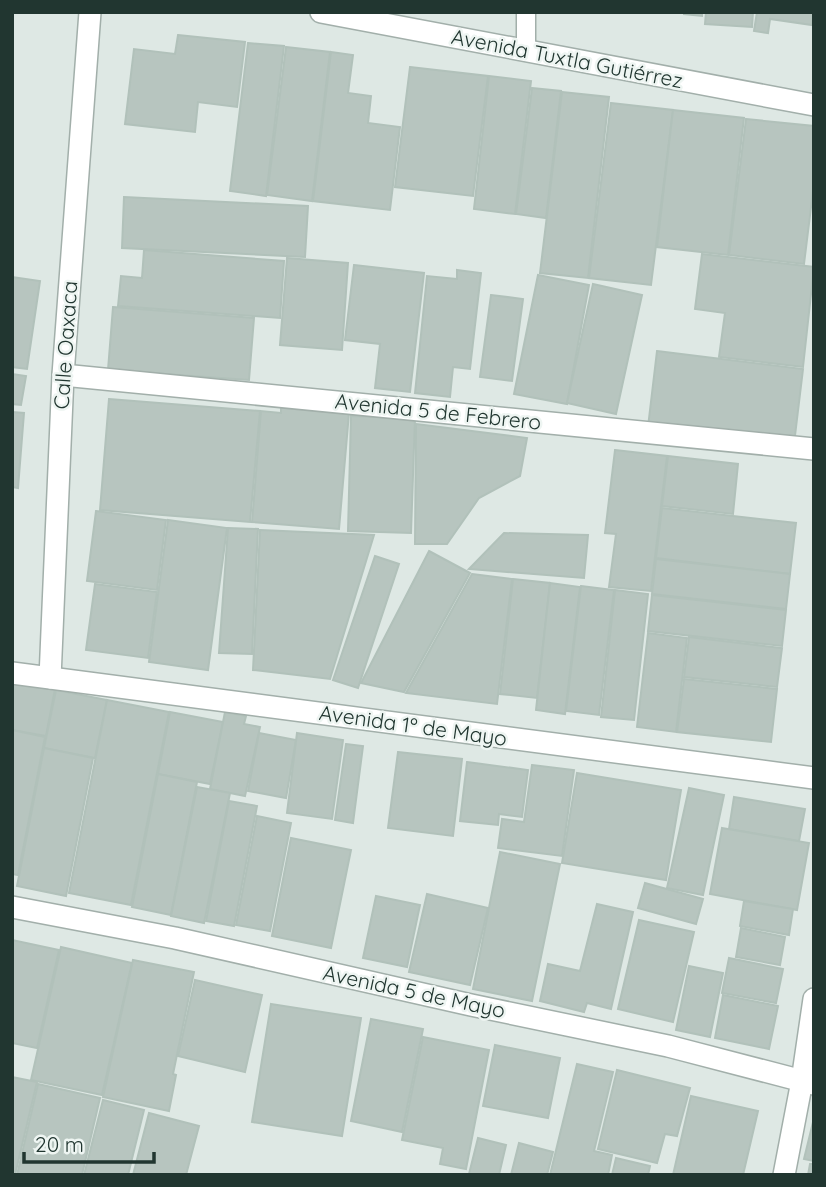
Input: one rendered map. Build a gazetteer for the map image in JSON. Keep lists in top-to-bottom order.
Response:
{
  "streets": {
    "street": [
      "Avenida Tuxtla Gutiérrez",
      "Calle Oaxaca",
      "Avenida 5 de Febrero",
      "Avenida 1º de Mayo",
      "Avenida 5 de Mayo"
    ]
  },
  "crossings": [
    ["Calle Oaxaca", "Avenida 5 de Febrero"],
    ["Calle Oaxaca", "Avenida 1º de Mayo"]
  ],
  "scale_bar": "20 m"
}
